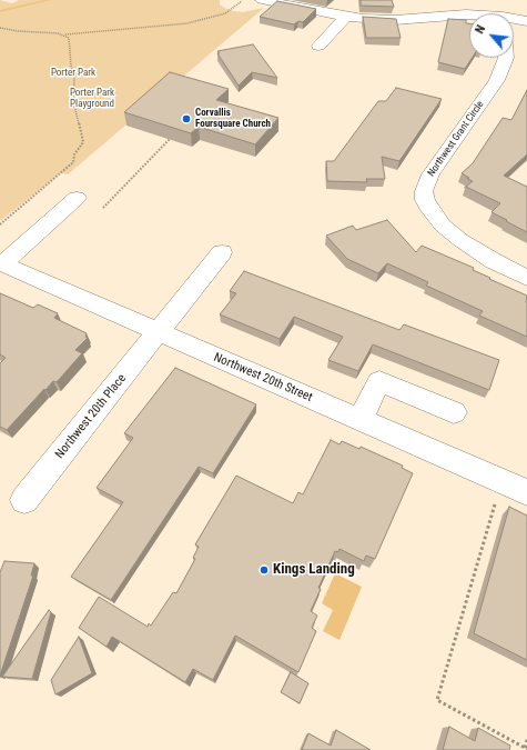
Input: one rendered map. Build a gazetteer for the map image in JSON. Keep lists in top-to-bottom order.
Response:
{
  "streets": {
    "street": ["Northwest Grant Circle", "Northwest 20th Street", "Northwest 20th Place"]
  },
  "crossings": [
    ["Northwest 20th Street", "Northwest 20th Place"]
  ],
  "parks": ["Porter Park", "Porter Park Playground"],
  "places": ["Corvallis Foursquare Church", "Kings Landing"],
  "north": "top left"
}
